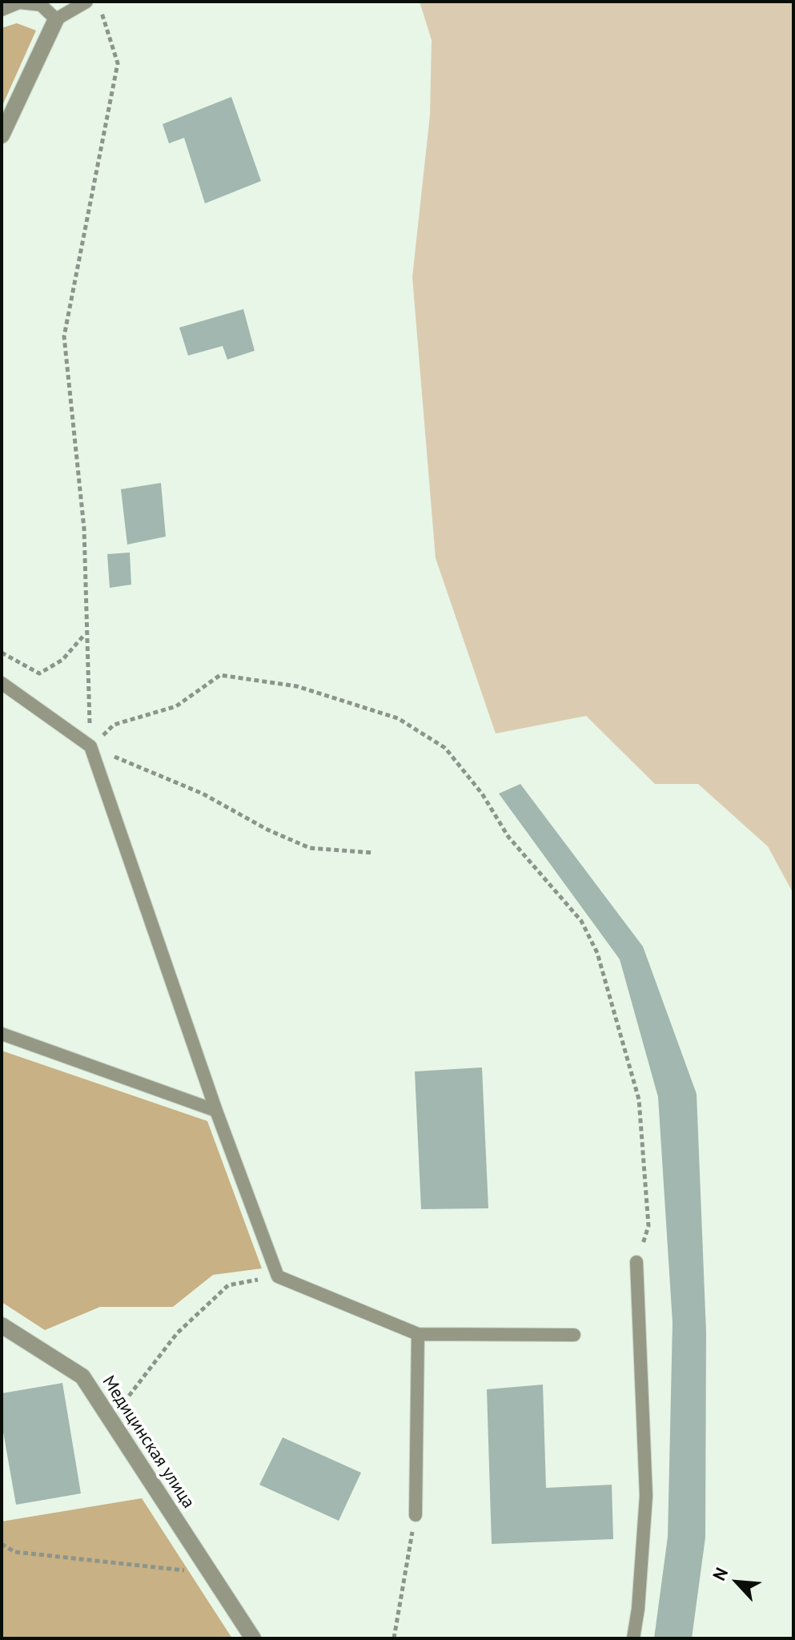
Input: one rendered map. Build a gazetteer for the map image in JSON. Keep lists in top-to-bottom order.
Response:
{
  "streets": {
    "street": ["Медицинская улица"]
  },
  "north": "top left"
}
